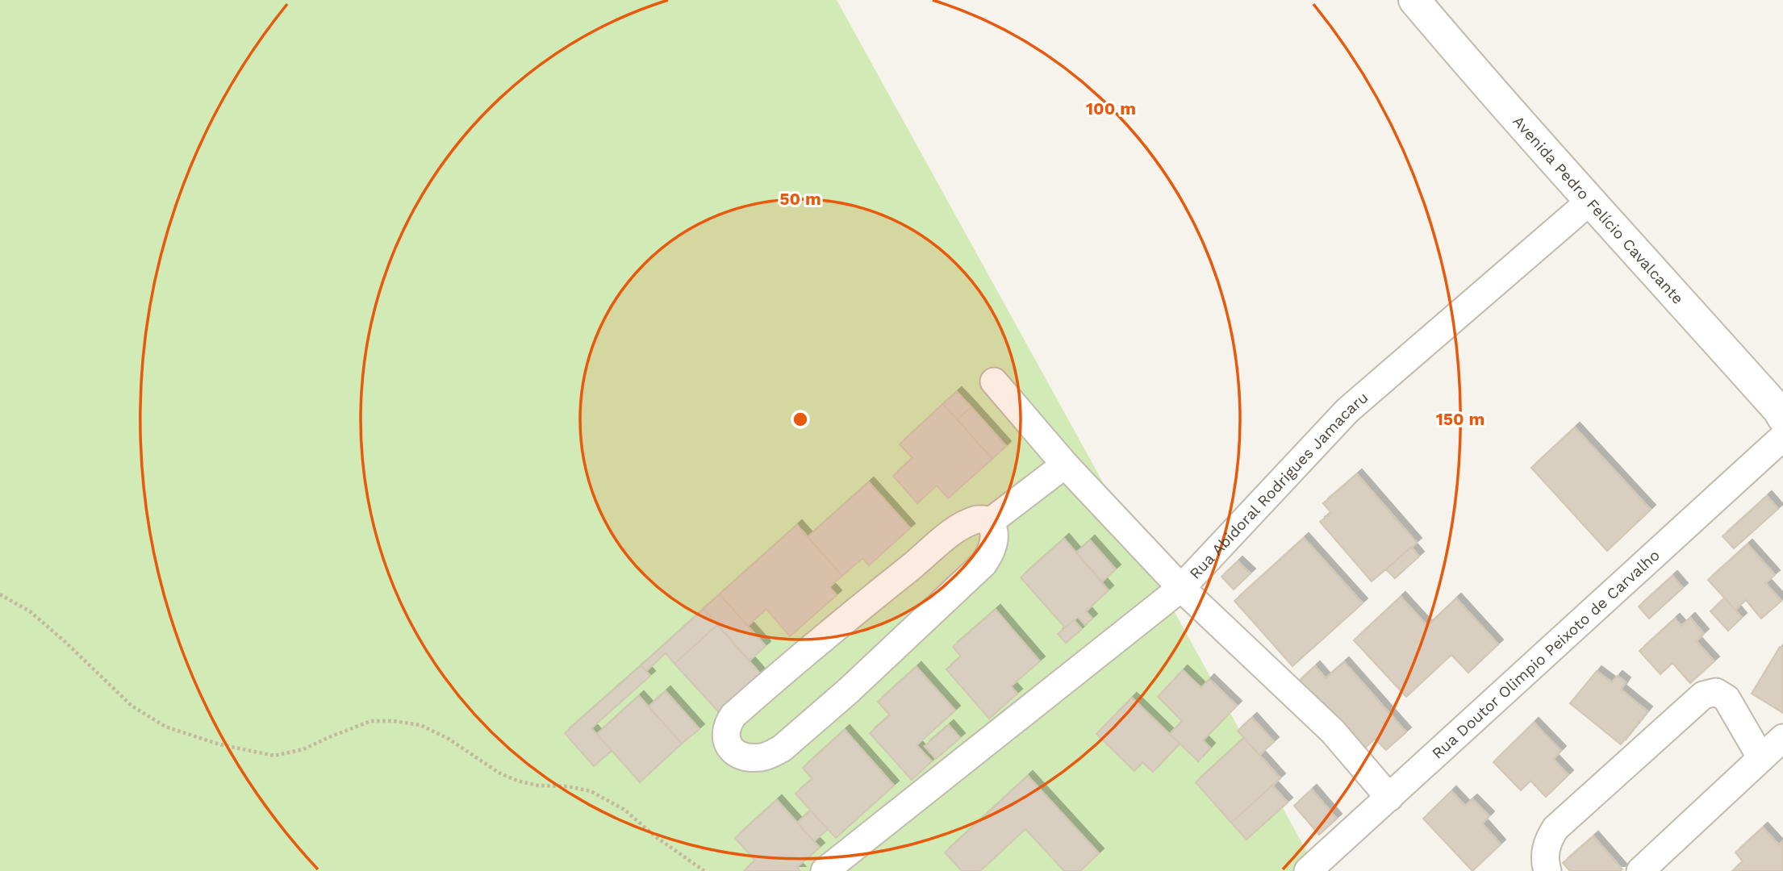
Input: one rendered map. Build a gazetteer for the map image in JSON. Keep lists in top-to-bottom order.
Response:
{
  "streets": {
    "street": ["Avenida Pedro Felício Cavalcante", "Rua Abidoral Rodrigues Jamacaru", "Rua Doutor Olimpio Peixoto de Carvalho"]
  },
  "crossings": [
    ["Avenida Pedro Felício Cavalcante", "Rua Abidoral Rodrigues Jamacaru"]
  ],
  "rings": ["100 m", "50 m", "150 m"]
}
